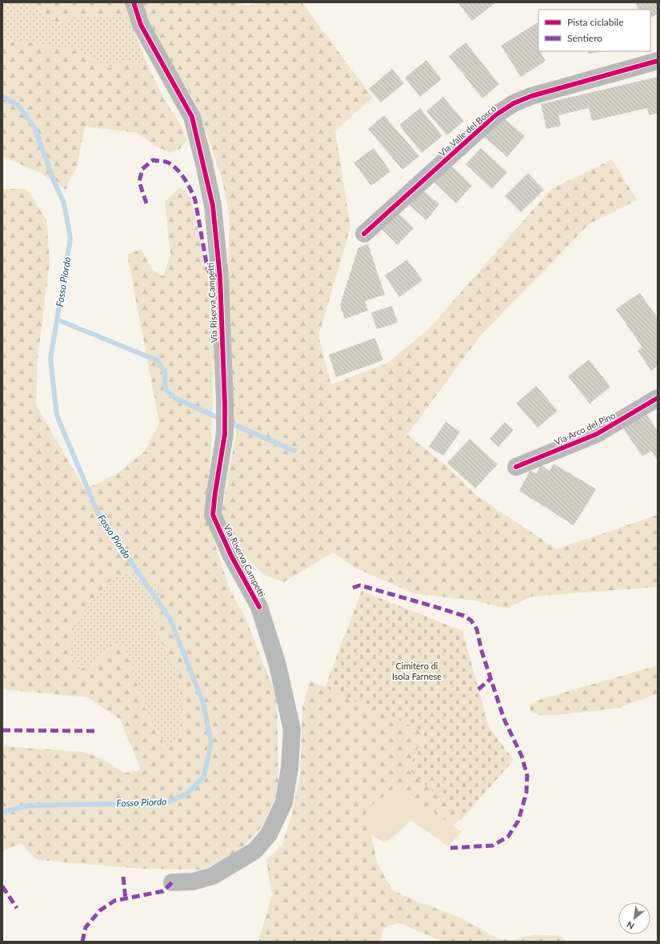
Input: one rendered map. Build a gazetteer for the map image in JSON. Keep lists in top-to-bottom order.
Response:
{
  "streets": {
    "street": ["Via Valle del Bosco", "Via Riserva Campetti", "Via Arco del Pino"]
  },
  "water": ["Fosso Piordo"],
  "parks": ["Cimitero di Isola Farnese"],
  "legend": ["Pista ciclabile", "Sentiero"],
  "north": "bottom left"
}
